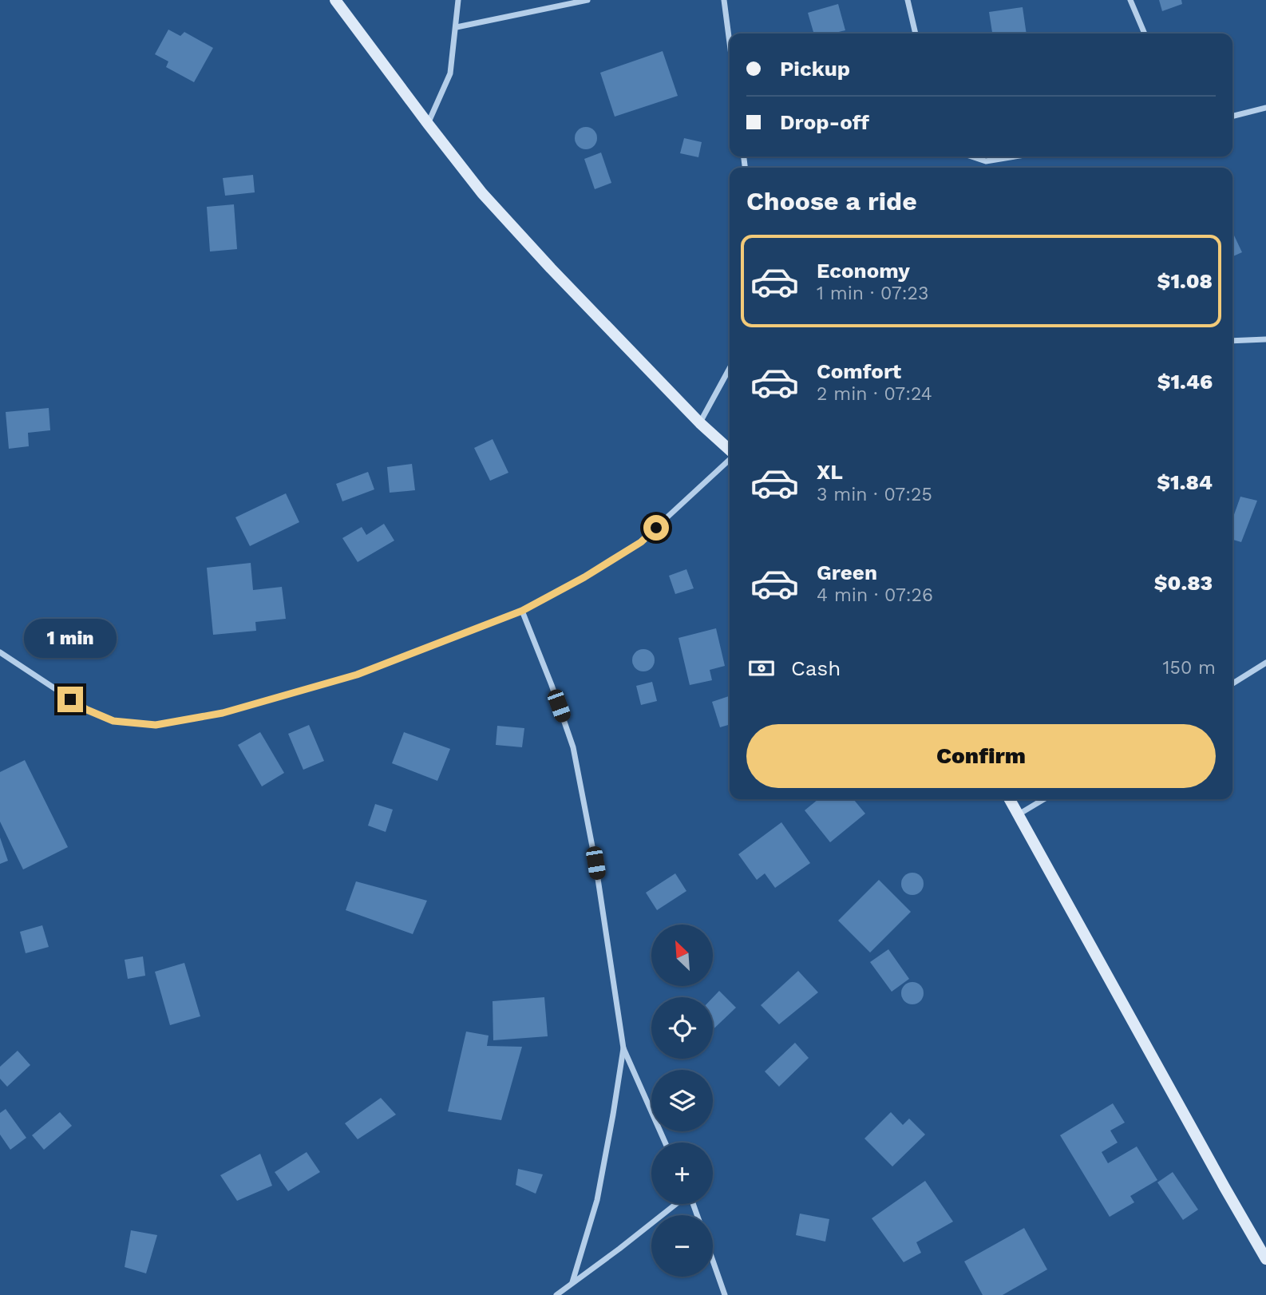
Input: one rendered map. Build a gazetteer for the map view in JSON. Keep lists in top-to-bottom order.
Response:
{
  "north": "top left",
  "page": {
    "banner": ["Pickup", "Drop-off"],
    "heading": "Choose a ride",
    "list": [
      {
        "name": "Economy",
        "note": "1 min · 07:23",
        "value": "$1.08"
      },
      {
        "name": "Comfort",
        "note": "2 min · 07:24",
        "value": "$1.46"
      },
      {
        "name": "XL",
        "note": "3 min · 07:25",
        "value": "$1.84"
      },
      {
        "name": "Green",
        "note": "4 min · 07:26",
        "value": "$0.83"
      }
    ],
    "bubble": "1 min",
    "pay": ["Cash", "150 m"],
    "buttons": "Confirm",
    "map_buttons": ["+", "−"]
  }
}
